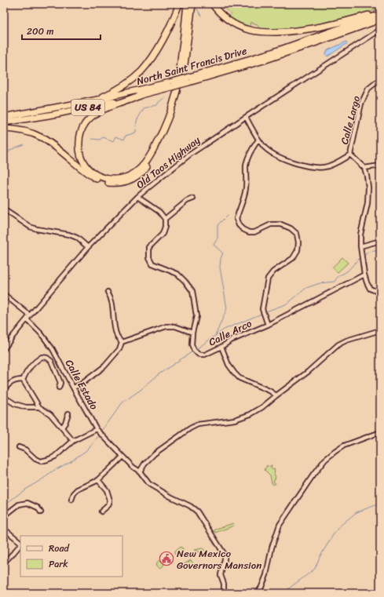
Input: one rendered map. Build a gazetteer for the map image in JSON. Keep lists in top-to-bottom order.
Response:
{
  "streets": {
    "highway": ["North Saint Francis Drive", "US 84"],
    "street": [
      "Calle Largo",
      "Old Taos Highway",
      "Calle Arco",
      "Calle Estado"
    ]
  },
  "crossings": [
    ["Calle Largo", "Old Taos Highway"],
    ["Old Taos Highway", "Calle Estado"]
  ],
  "places": {
    "public building": ["New Mexico Governors Mansion"]
  },
  "legend": ["Road", "Park"],
  "scale_bar": "200 m"
}
